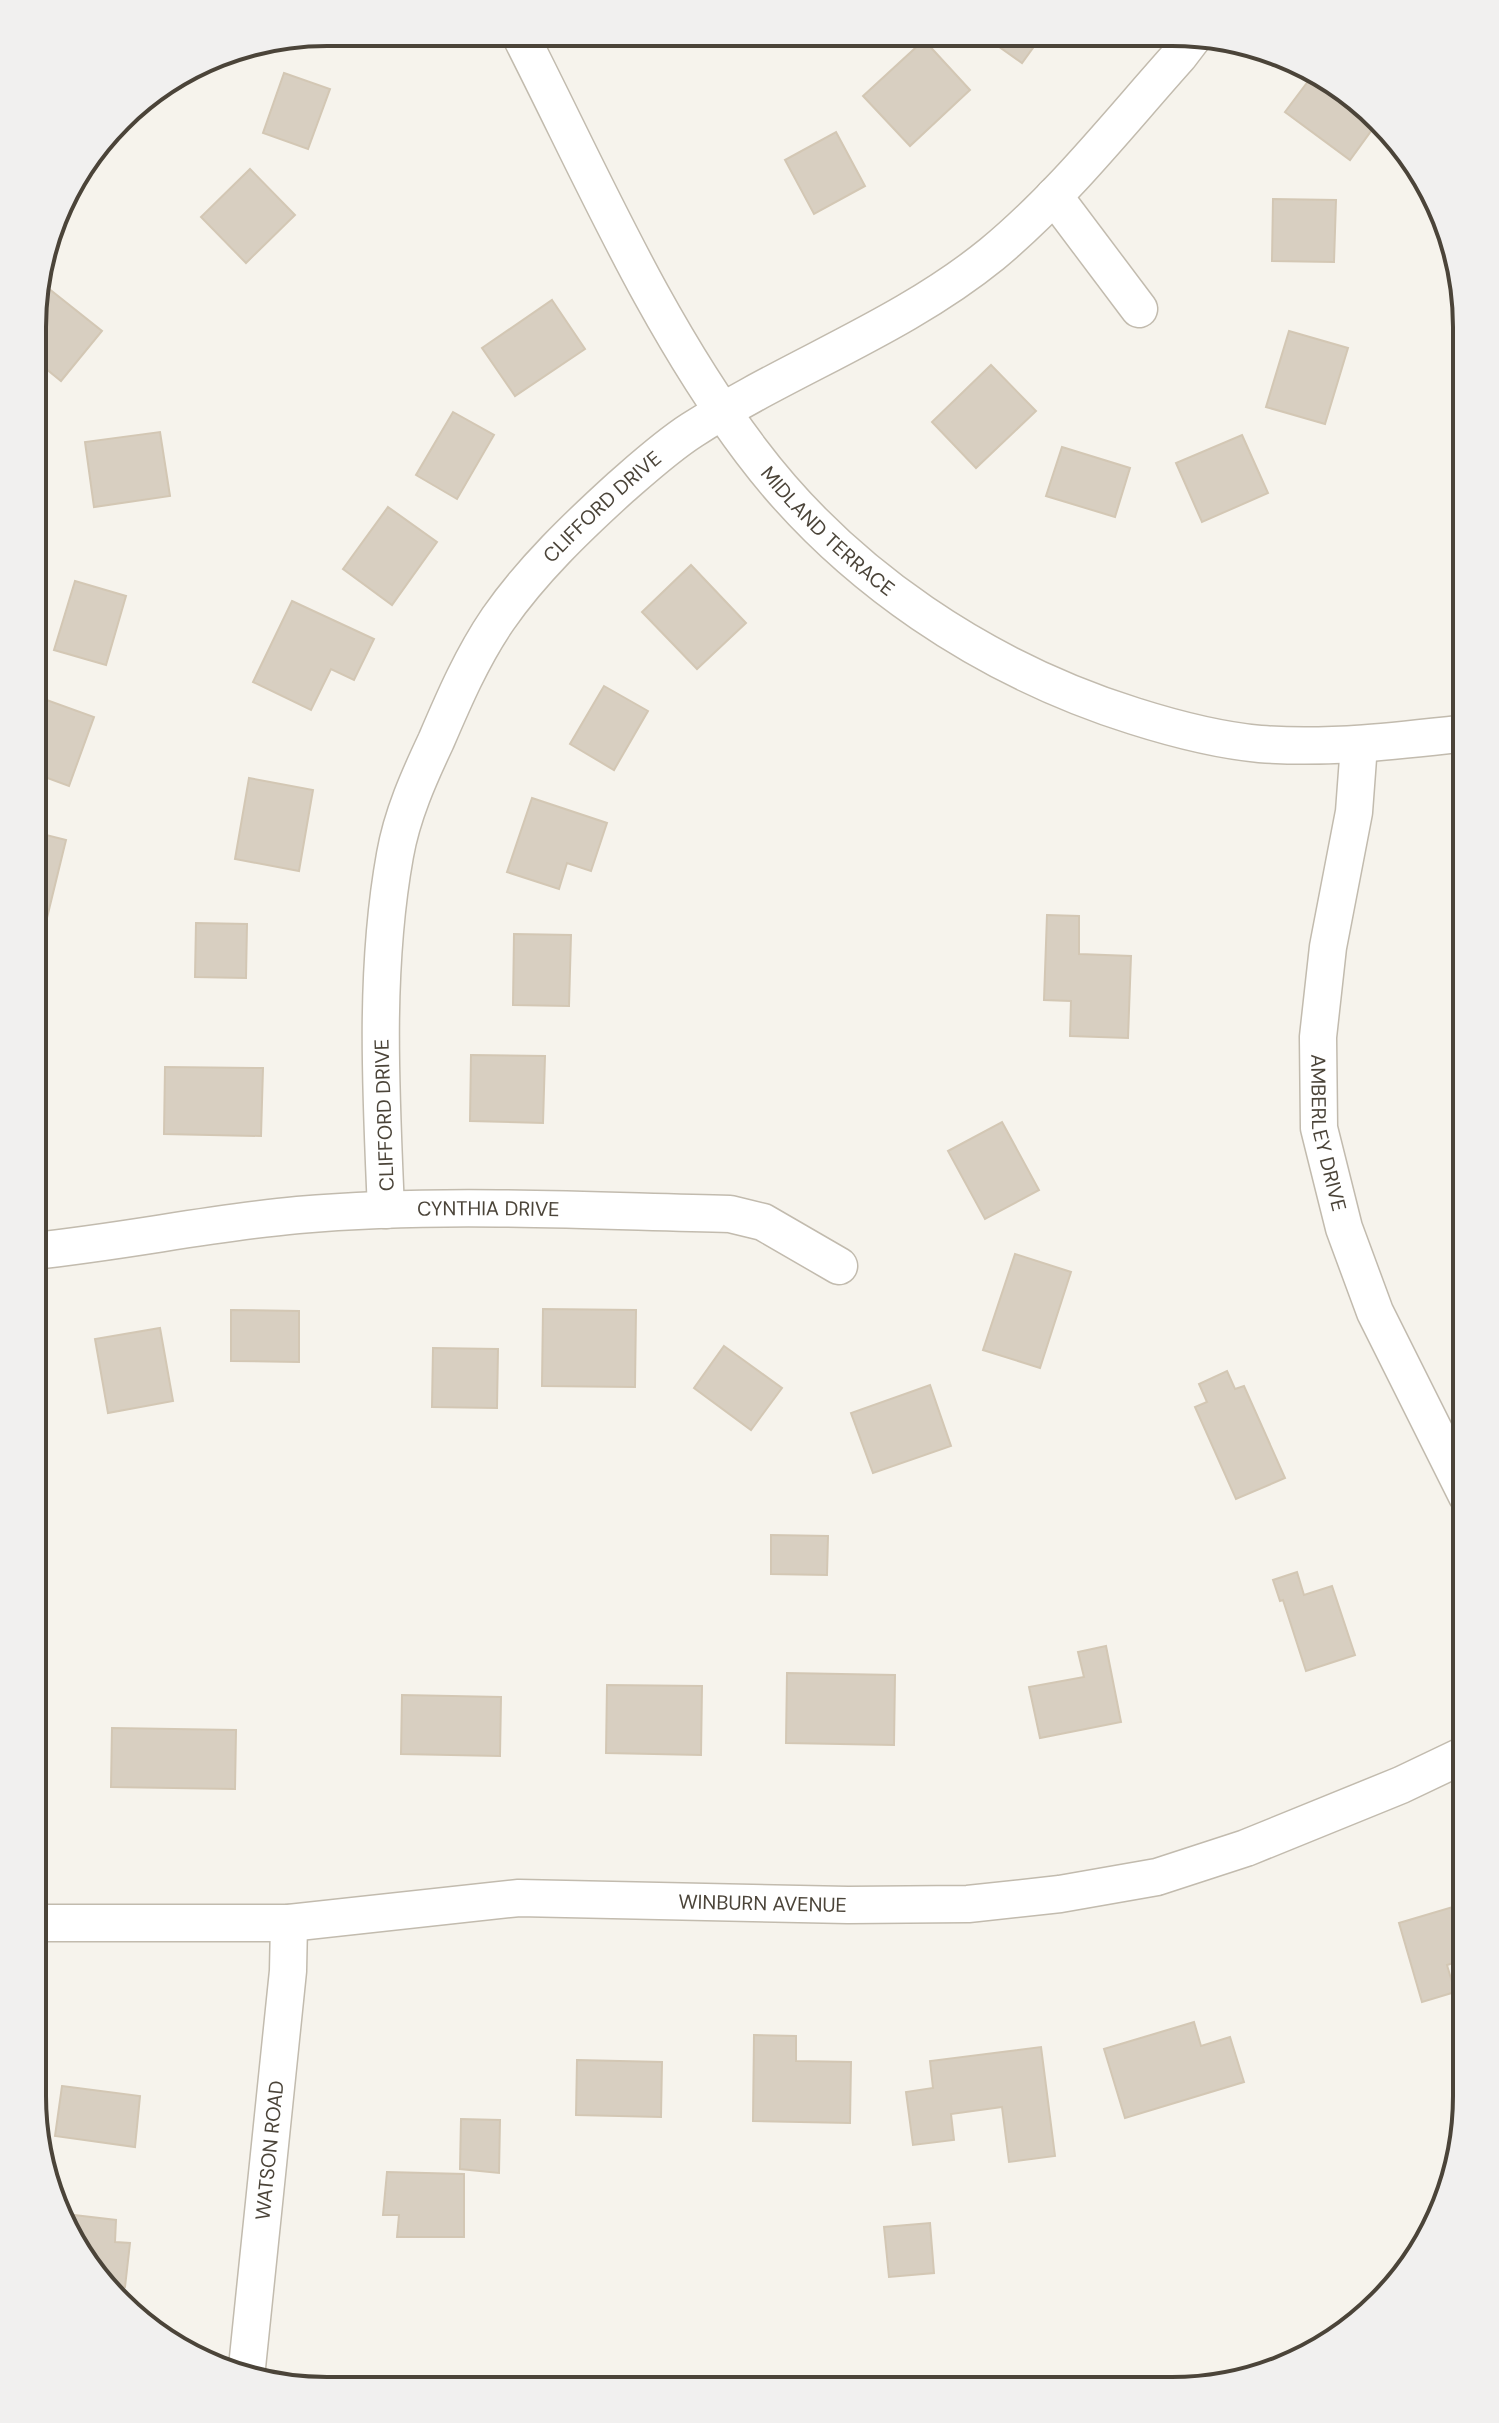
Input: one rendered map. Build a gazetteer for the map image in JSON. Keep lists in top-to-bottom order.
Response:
{
  "streets": {
    "street": [
      "CLIFFORD DRIVE",
      "MIDLAND TERRACE",
      "AMBERLEY DRIVE",
      "CYNTHIA DRIVE",
      "WINBURN AVENUE",
      "WATSON ROAD"
    ]
  },
  "crossings": [
    ["CLIFFORD DRIVE", "MIDLAND TERRACE"],
    ["CLIFFORD DRIVE", "CYNTHIA DRIVE"],
    ["MIDLAND TERRACE", "AMBERLEY DRIVE"],
    ["WINBURN AVENUE", "WATSON ROAD"]
  ]
}
